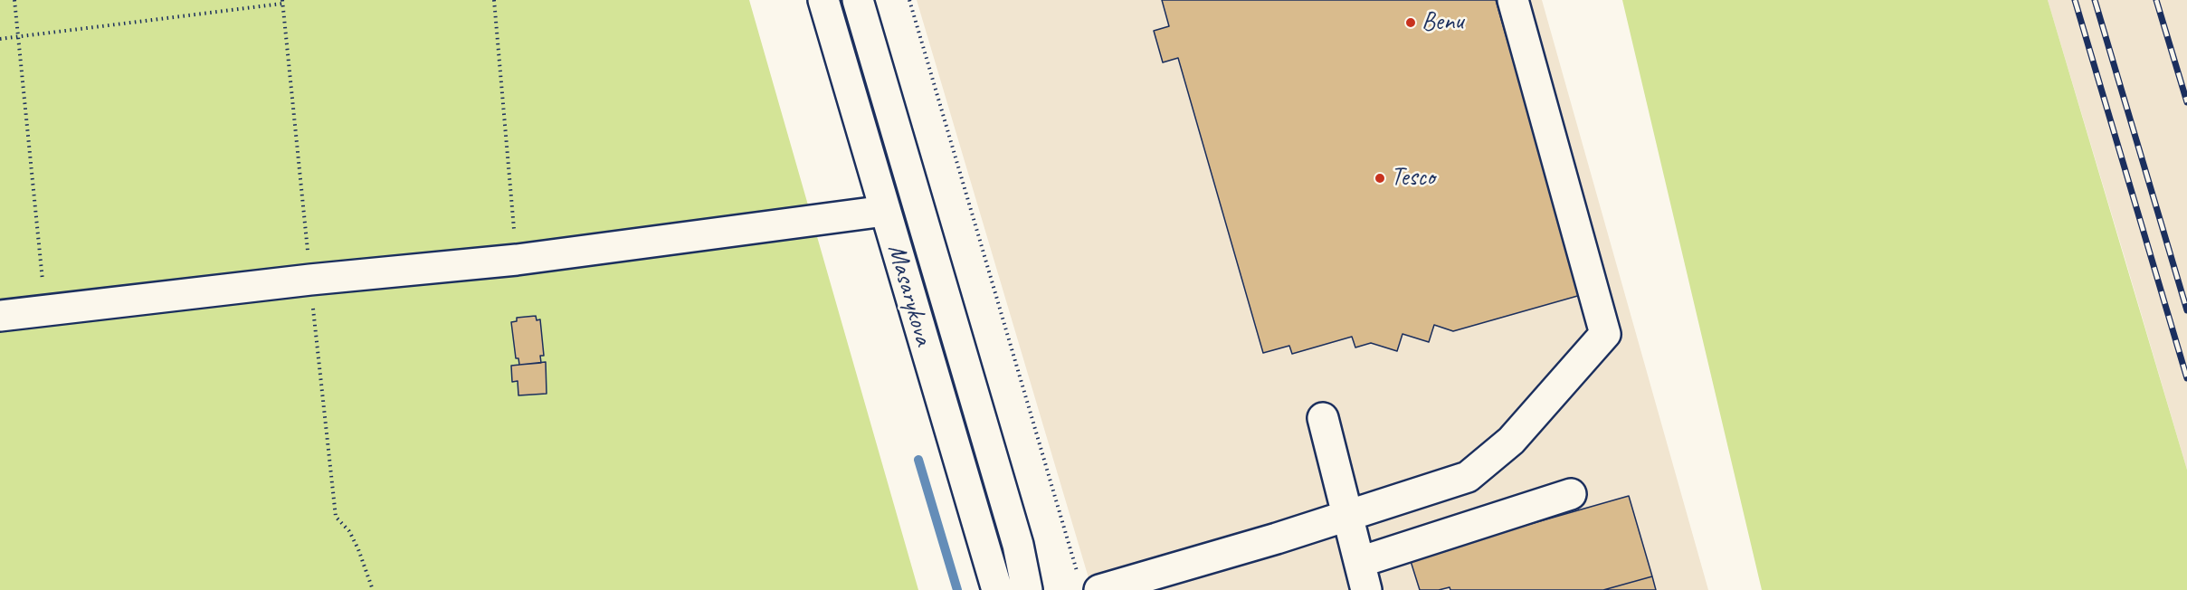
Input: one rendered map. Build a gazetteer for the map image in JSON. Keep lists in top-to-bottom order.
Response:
{
  "streets": {
    "main road": ["Masarykova"]
  },
  "places": ["Benu", "Tesco"]
}
